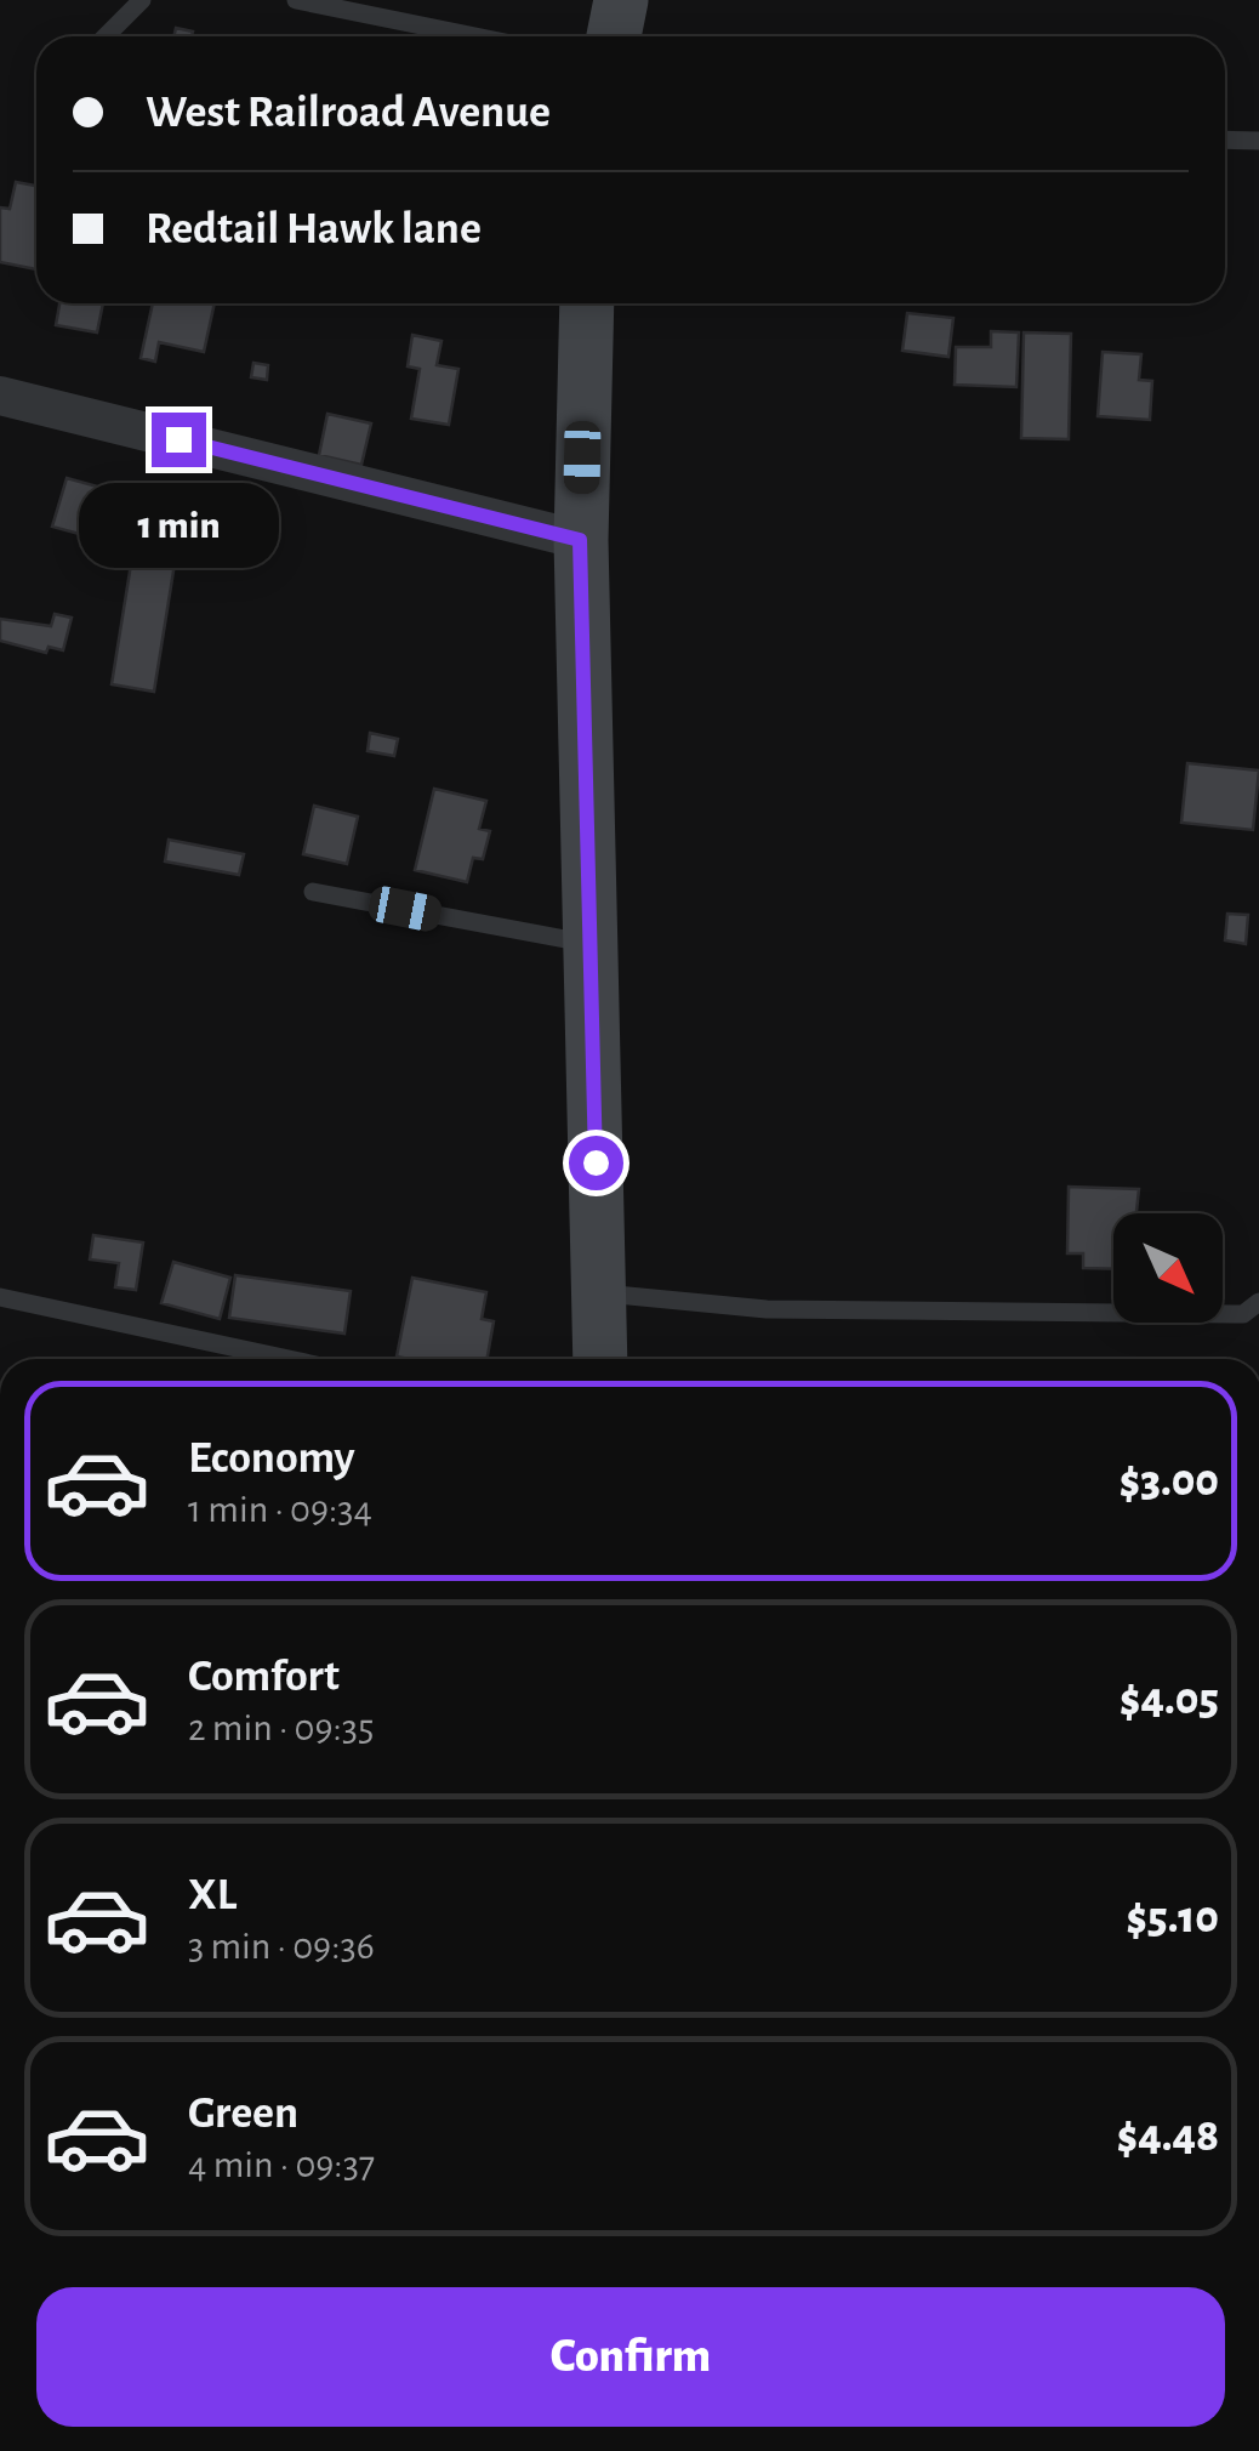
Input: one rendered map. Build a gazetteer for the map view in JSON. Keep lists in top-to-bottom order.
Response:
{
  "north": "bottom right",
  "page": {
    "banner": ["West Railroad Avenue", "Redtail Hawk lane"],
    "bubble": "1 min",
    "list": [
      {
        "name": "Economy",
        "note": "1 min · 09:34",
        "value": "$3.00"
      },
      {
        "name": "Comfort",
        "note": "2 min · 09:35",
        "value": "$4.05"
      },
      {
        "name": "XL",
        "note": "3 min · 09:36",
        "value": "$5.10"
      },
      {
        "name": "Green",
        "note": "4 min · 09:37",
        "value": "$4.48"
      }
    ],
    "buttons": "Confirm"
  }
}
